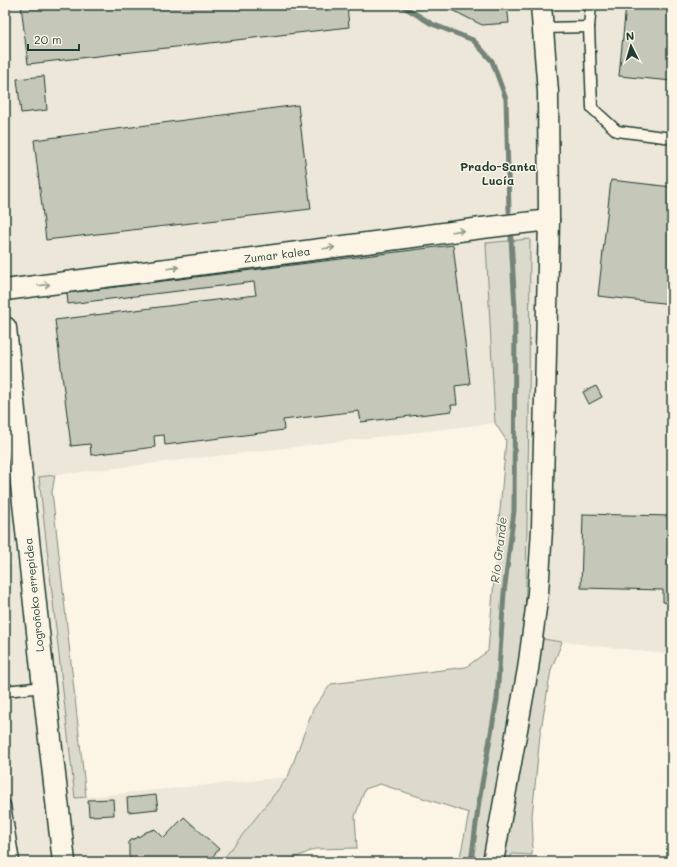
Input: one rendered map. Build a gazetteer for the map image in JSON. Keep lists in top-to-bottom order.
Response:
{
  "streets": {
    "main road": ["Logroñoko errepidea"],
    "street": ["Zumar kalea"]
  },
  "one_way": ["Zumar kalea"],
  "districts": ["Prado-Santa Lucía"],
  "water": ["Río Grande"],
  "scale_bar": "20 m",
  "north": "top"
}
